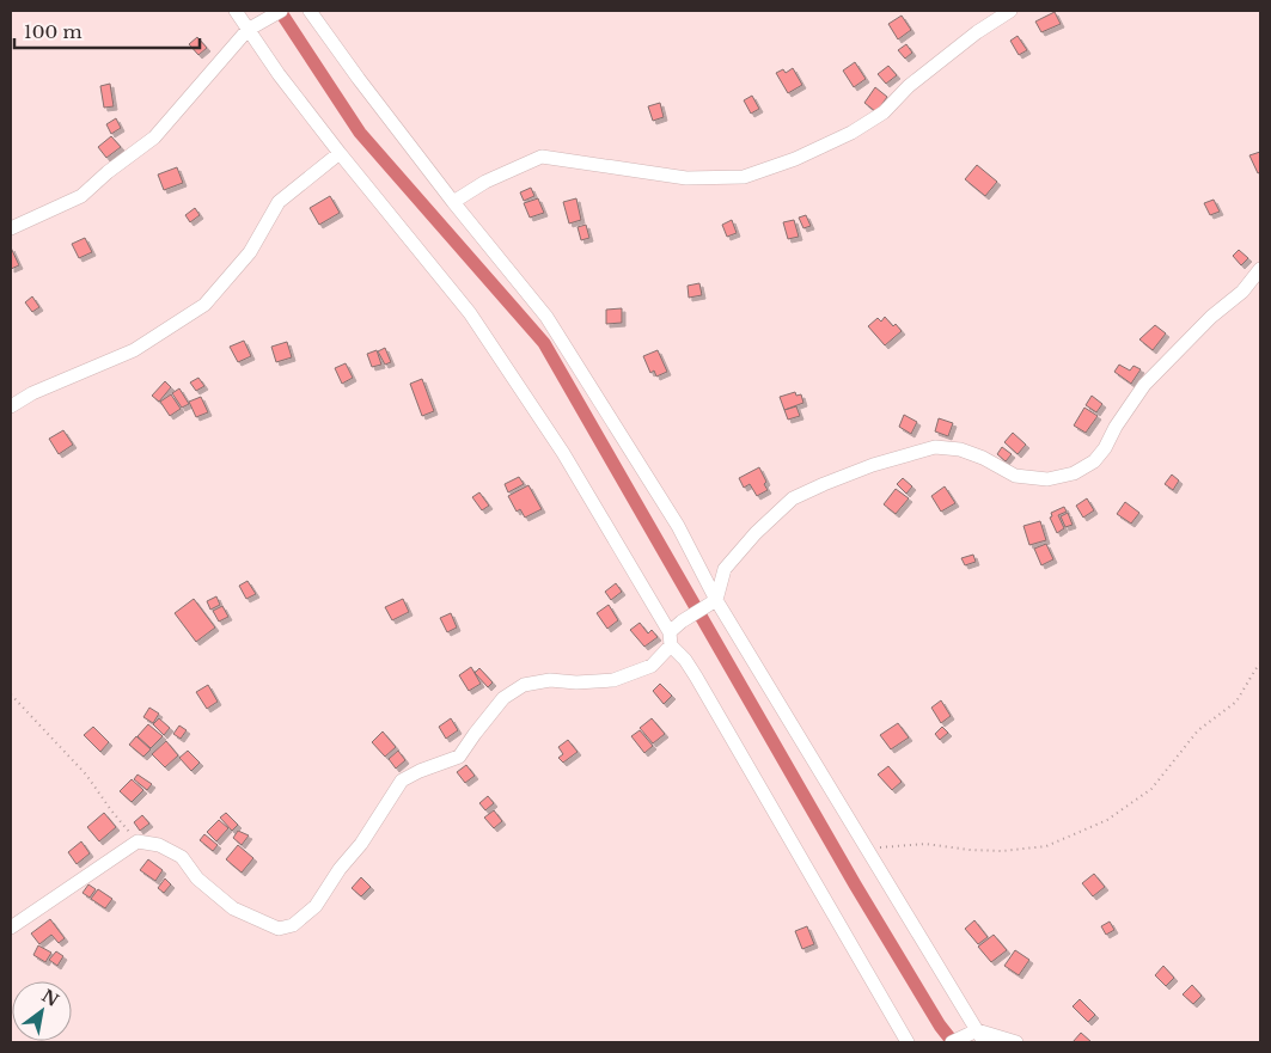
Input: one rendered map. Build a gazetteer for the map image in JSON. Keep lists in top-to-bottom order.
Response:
{
  "scale_bar": "100 m",
  "north": "top right"
}
